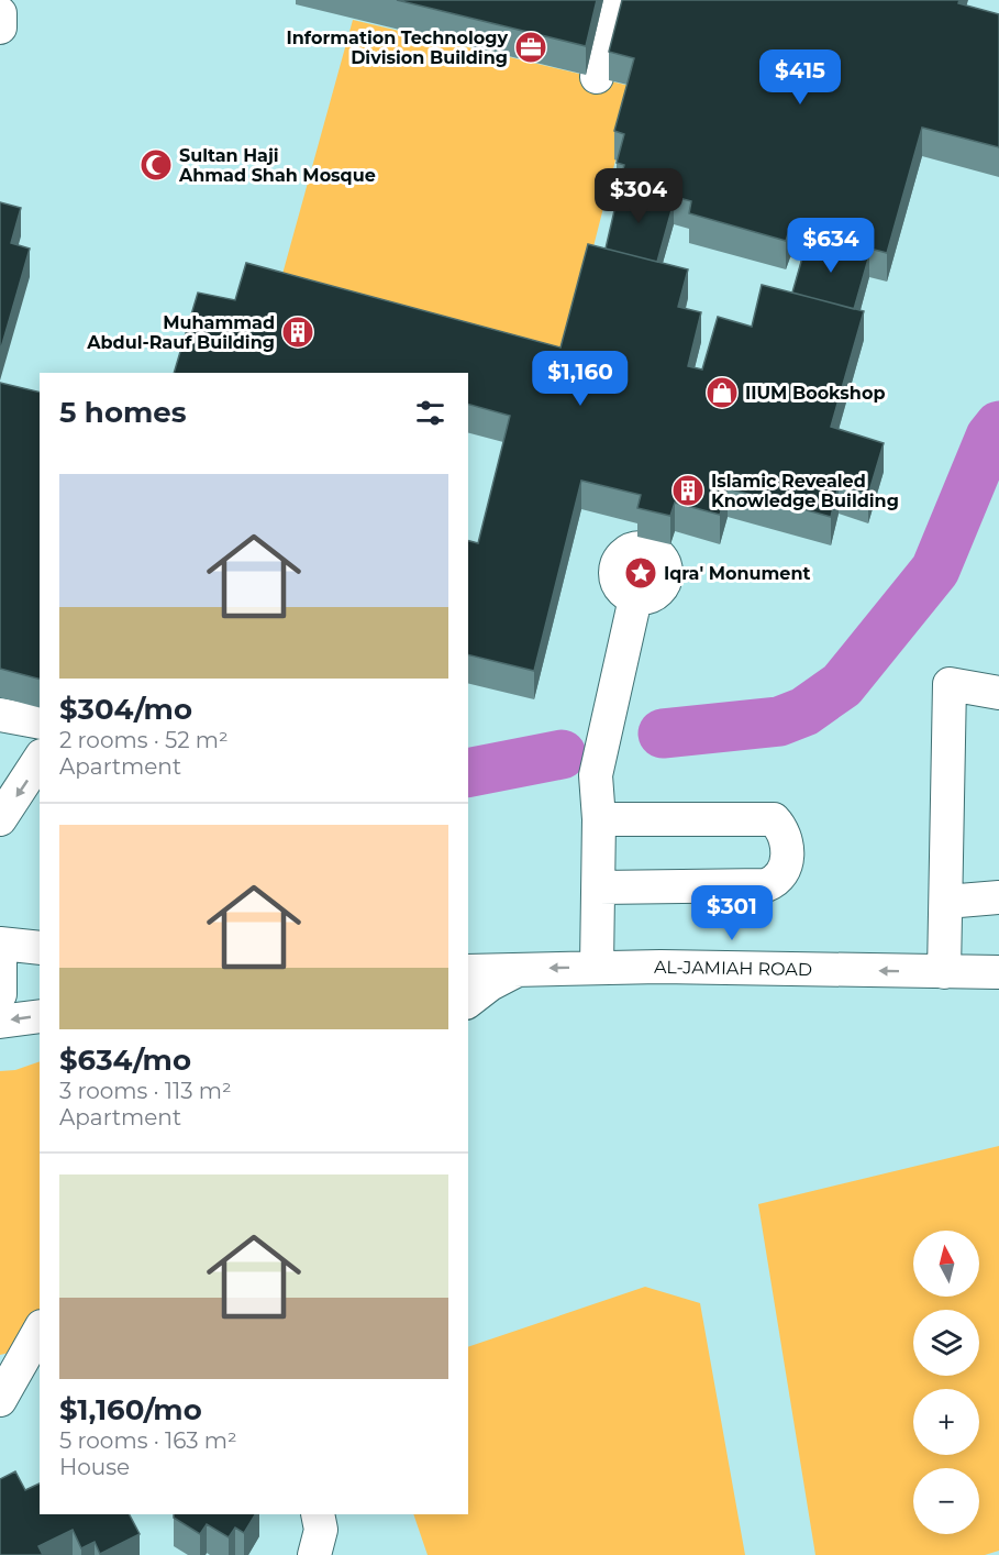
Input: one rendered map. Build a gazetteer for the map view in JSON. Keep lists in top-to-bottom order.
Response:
{
  "streets": {
    "street": ["AL-JAMIAH ROAD"]
  },
  "one_way": ["AL-JAMIAH ROAD"],
  "places": {
    "office": ["Information Technology Division Building"],
    "mosque": ["Sultan Haji Ahmad Shah Mosque"],
    "building": ["Muhammad Abdul-Rauf Building", "Islamic Revealed Knowledge Building"],
    "shop": ["IIUM Bookshop"],
    "place": ["Iqra' Monument"]
  },
  "north": "top",
  "page": {
    "price": [
      "$415",
      "$304",
      "$634",
      "$1,160",
      "$301"
    ],
    "heading": "5 homes",
    "list": [
      {
        "name": "$304/mo",
        "note": "2 rooms · 52 m² · Apartment"
      },
      {
        "name": "$634/mo",
        "note": "3 rooms · 113 m² · Apartment"
      },
      {
        "name": "$1,160/mo",
        "note": "5 rooms · 163 m² · House"
      }
    ],
    "map_buttons": ["+", "−"]
  }
}
